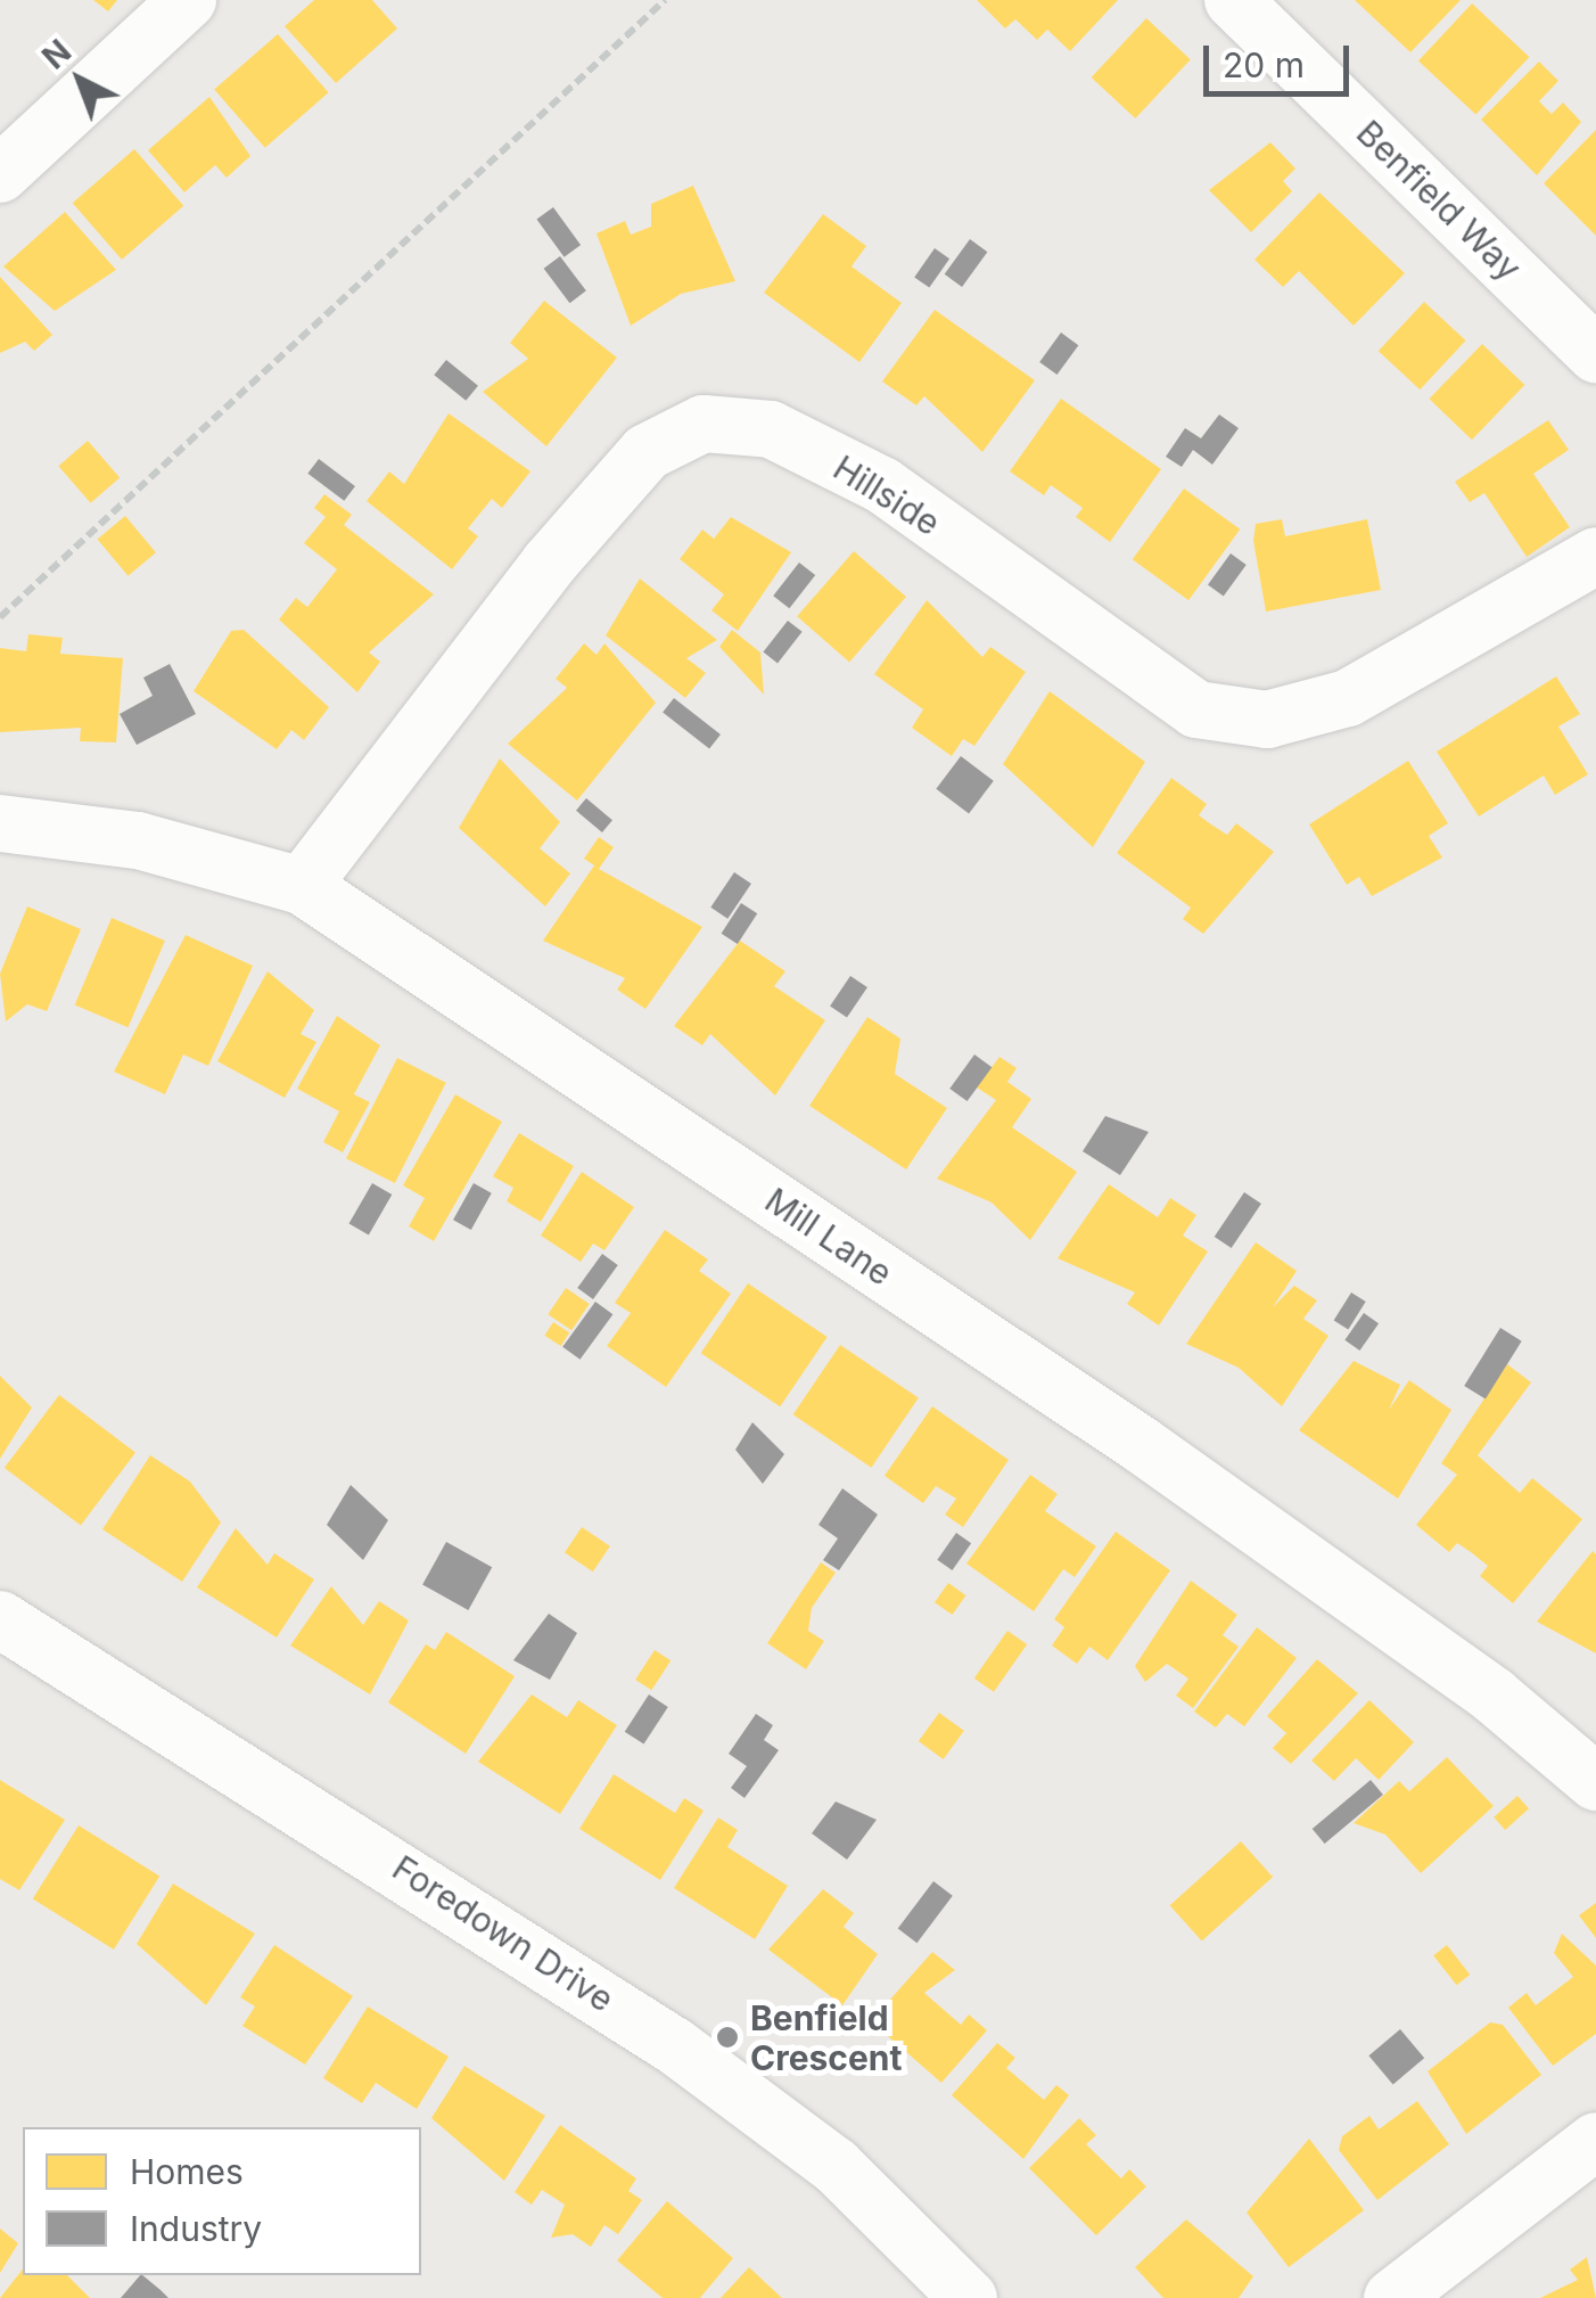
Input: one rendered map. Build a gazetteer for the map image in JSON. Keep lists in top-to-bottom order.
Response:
{
  "streets": {
    "street": [
      "Benfield Way",
      "Hillside",
      "Mill Lane",
      "Foredown Drive"
    ]
  },
  "crossings": [
    ["Hillside", "Mill Lane"]
  ],
  "places": ["Benfield Crescent"],
  "legend": ["Homes", "Industry"],
  "scale_bar": "20 m",
  "north": "top left"
}
